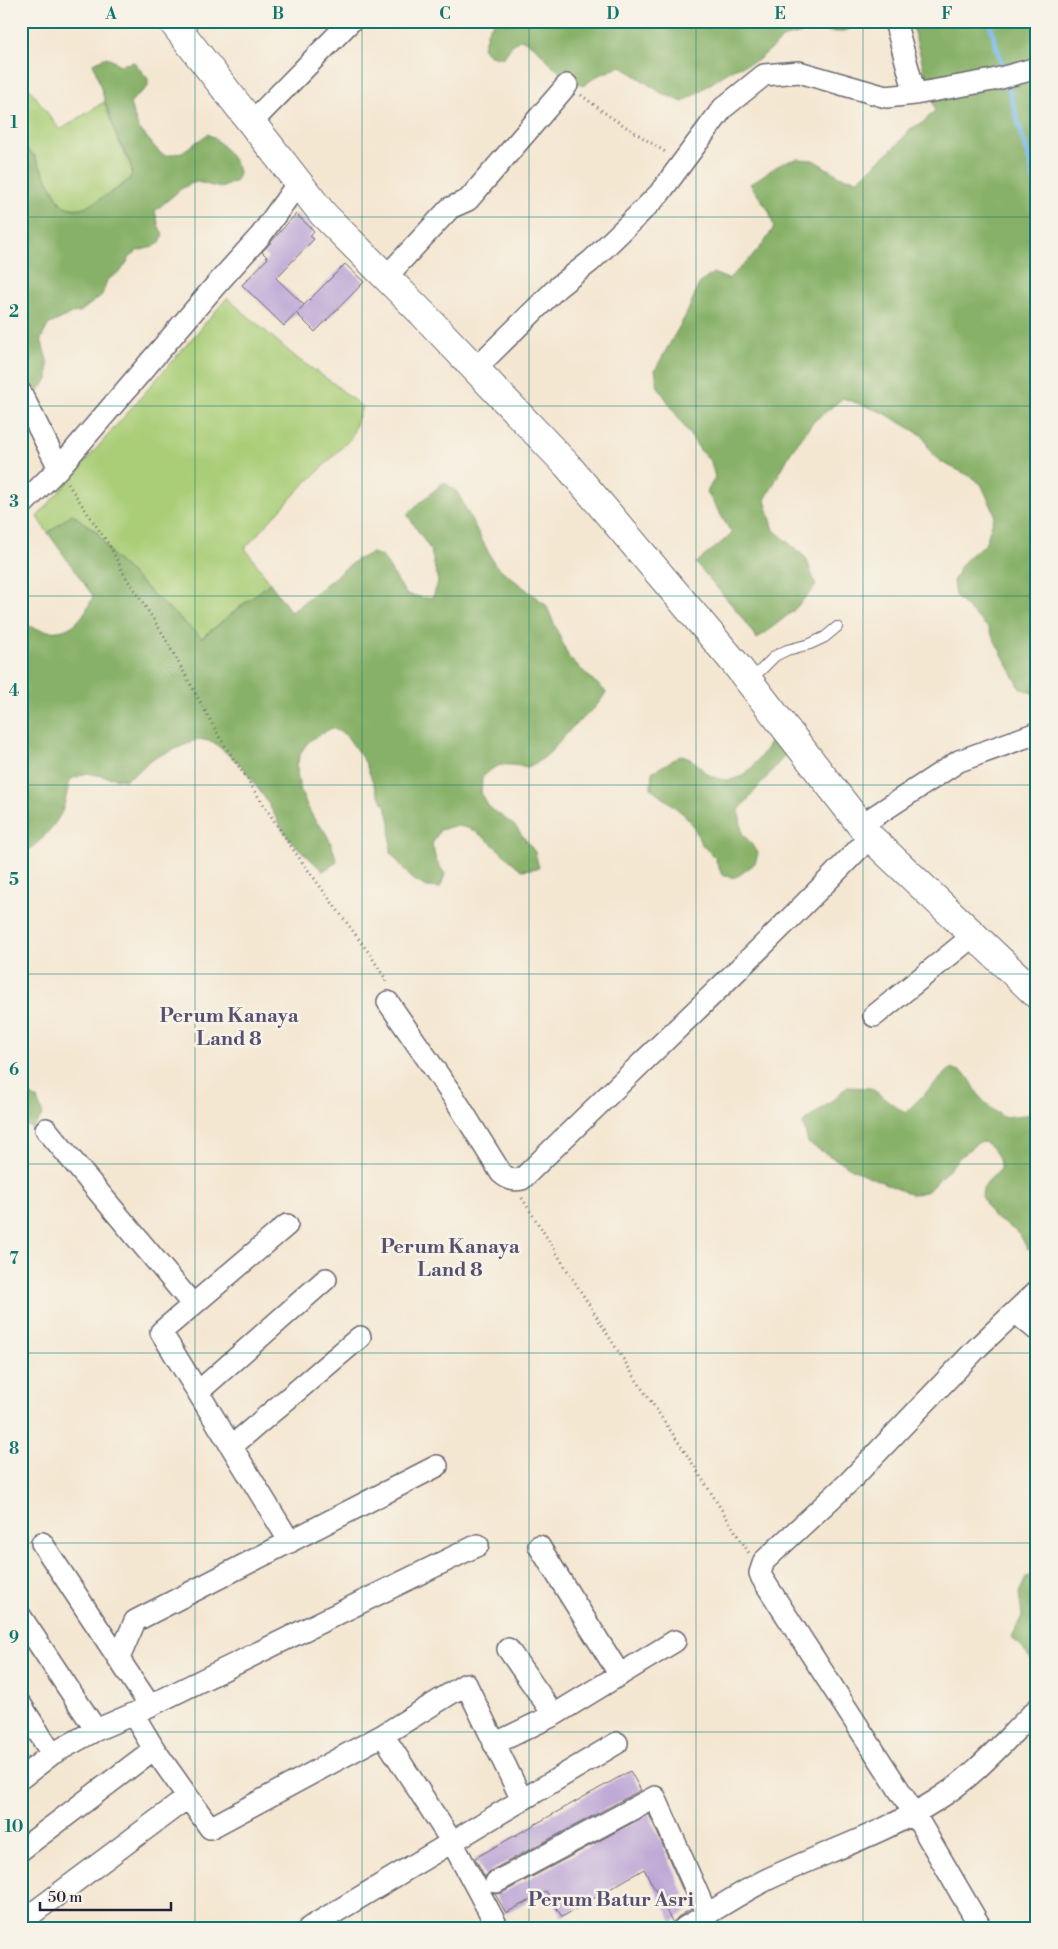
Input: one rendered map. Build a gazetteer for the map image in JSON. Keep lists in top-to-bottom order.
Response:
{
  "districts": ["Perum Kanaya Land 8", "Perum Kanaya Land 8", "Perum Batur Asri"],
  "scale_bar": "50 m",
  "grid": {
    "columns": [
      "A",
      "B",
      "C",
      "D",
      "E",
      "F"
    ],
    "rows": [
      "1",
      "2",
      "3",
      "4",
      "5",
      "6",
      "7",
      "8",
      "9",
      "10"
    ]
  }
}
